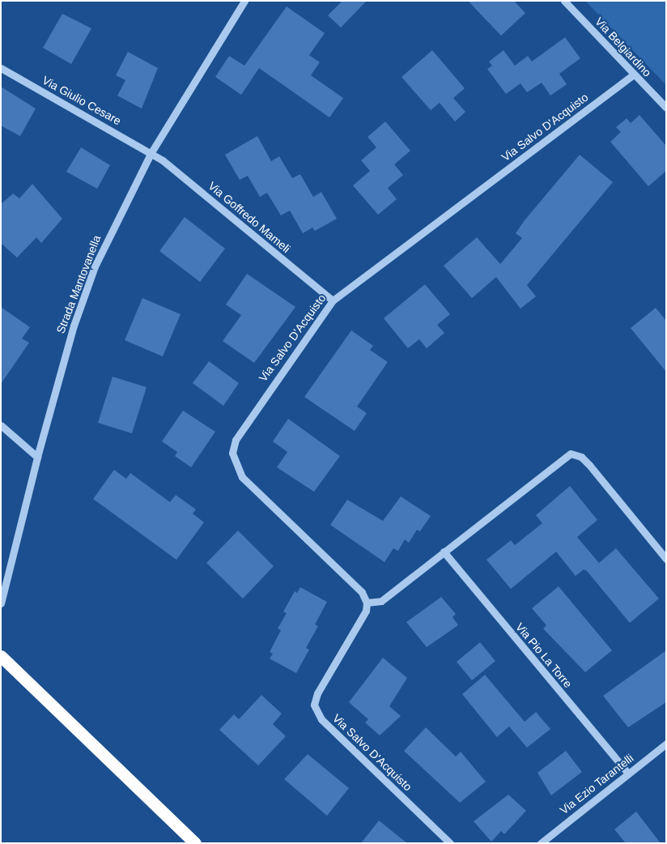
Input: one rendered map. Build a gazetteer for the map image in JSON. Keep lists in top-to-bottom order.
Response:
{
  "streets": {
    "street": [
      "Via Belgiardino",
      "Via Giulio Cesare",
      "Via Salvo D'Acquisto",
      "Via Goffredo Mameli",
      "Strada Mantovanella",
      "Via Pio La Torre",
      "Via Ezio Tarantelli"
    ]
  },
  "crossings": [
    ["Via Belgiardino", "Via Salvo D'Acquisto"],
    ["Via Giulio Cesare", "Via Goffredo Mameli"],
    ["Via Giulio Cesare", "Strada Mantovanella"],
    ["Via Salvo D'Acquisto", "Via Goffredo Mameli"],
    ["Via Goffredo Mameli", "Strada Mantovanella"],
    ["Via Pio La Torre", "Via Ezio Tarantelli"]
  ]
}
